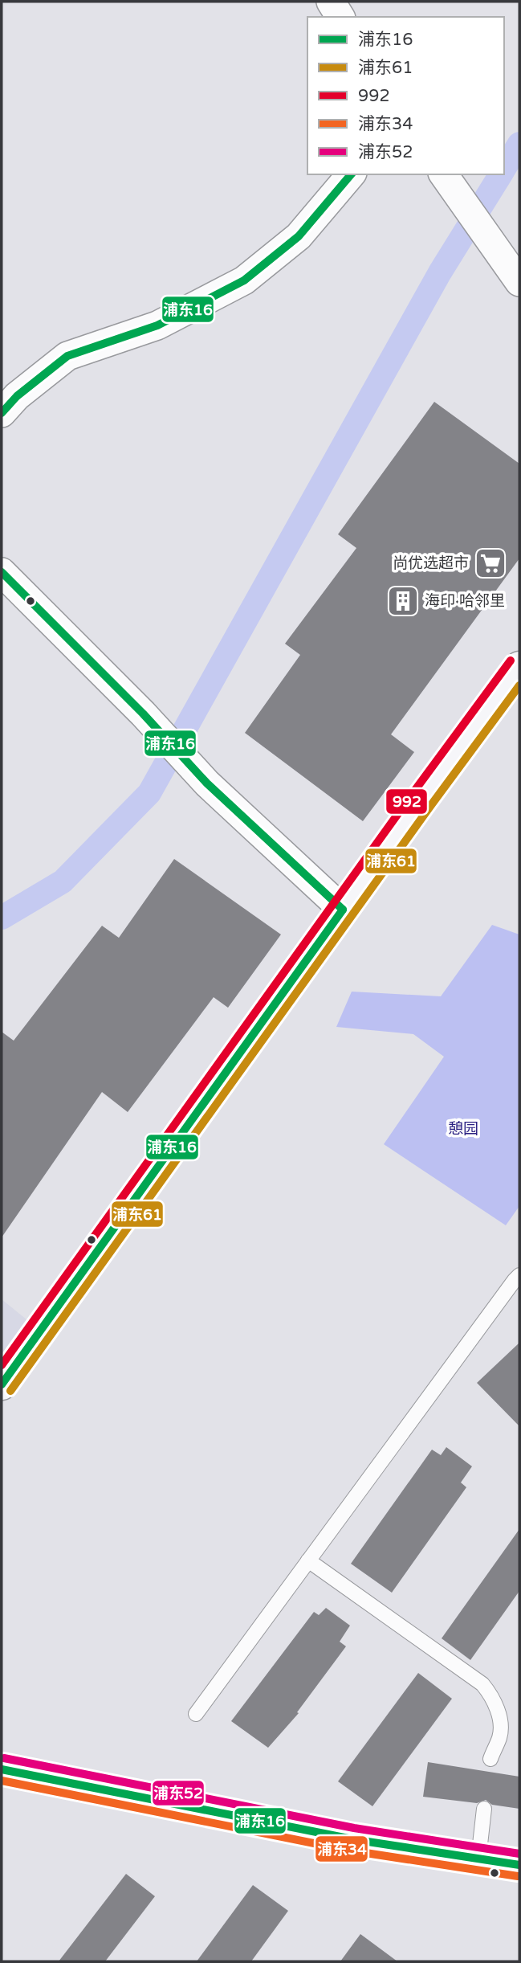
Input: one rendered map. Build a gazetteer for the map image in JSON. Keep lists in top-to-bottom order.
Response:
{
  "parks": ["憩园"],
  "places": {
    "supermarket": ["尚优选超市"],
    "building": ["海印·哈邻里"]
  },
  "lines": [
    "transit line 浦东16",
    "transit line 992",
    "transit line 浦东61",
    "transit line 浦东52",
    "transit line 浦东34"
  ],
  "legend": [
    "浦东16",
    "浦东61",
    "992",
    "浦东34",
    "浦东52"
  ]
}
